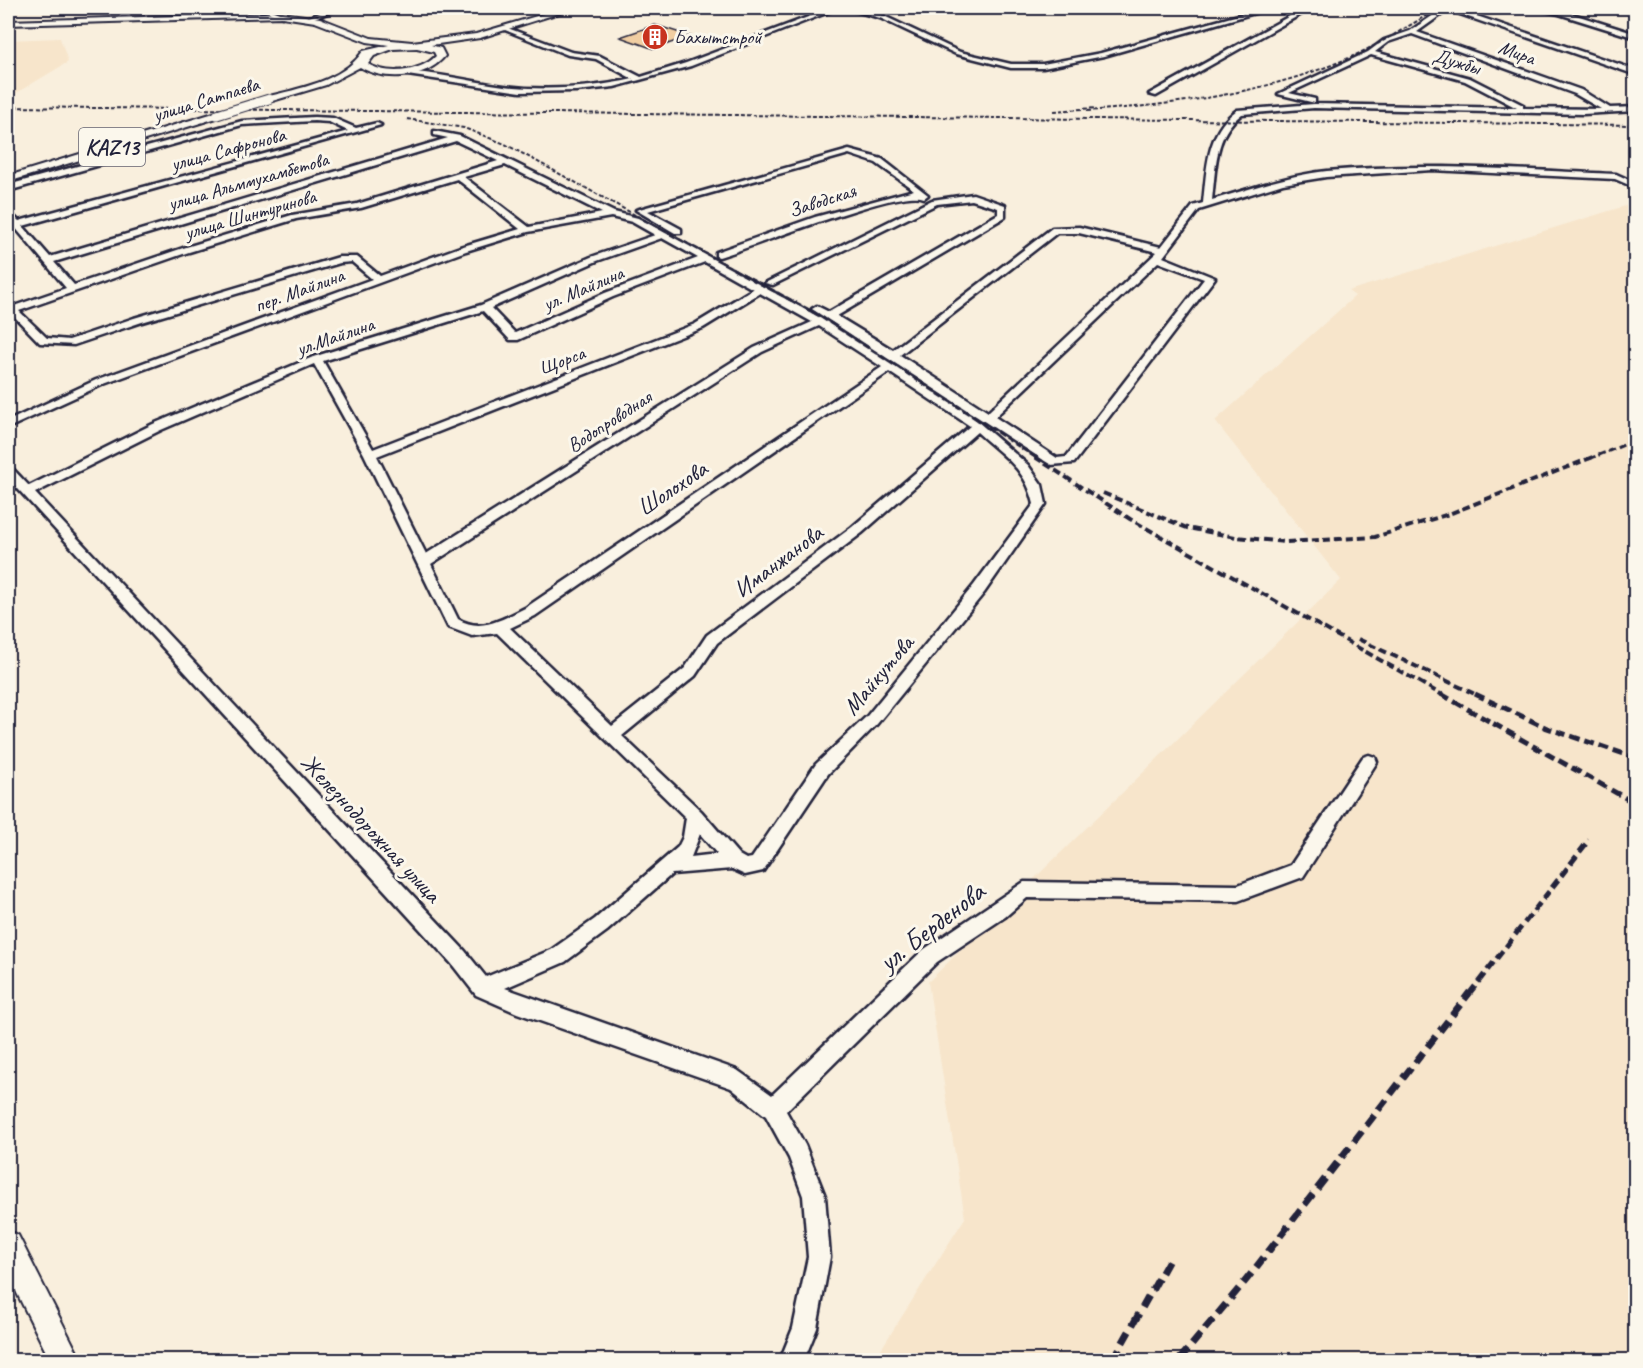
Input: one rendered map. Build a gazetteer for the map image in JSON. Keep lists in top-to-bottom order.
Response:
{
  "streets": {
    "main road": ["улица Сатпаева", "KAZ13"],
    "street": [
      "Мира",
      "Дужбы",
      "улица Сафронова",
      "улица Альммухамбетова",
      "Заводская",
      "улица Шинтуринова",
      "ул. Майлина",
      "пер. Майлина",
      "ул.Майлина",
      "Щорса",
      "Водопроводная",
      "Шолохова",
      "Иманжанова",
      "Майкутова",
      "Железнодорожная улица",
      "ул. Берденова"
    ]
  },
  "crossings": [
    ["улица Сатпаева", "KAZ13"],
    ["ул. Майлина", "ул.Майлина"],
    ["ул.Майлина", "Железнодорожная улица"],
    ["Щорса", "Водопроводная"],
    ["Водопроводная", "Шолохова"],
    ["Шолохова", "Иманжанова"],
    ["Иманжанова", "Майкутова"],
    ["Железнодорожная улица", "ул. Берденова"]
  ],
  "places": {
    "building": ["Бахытстрой"]
  }
}
